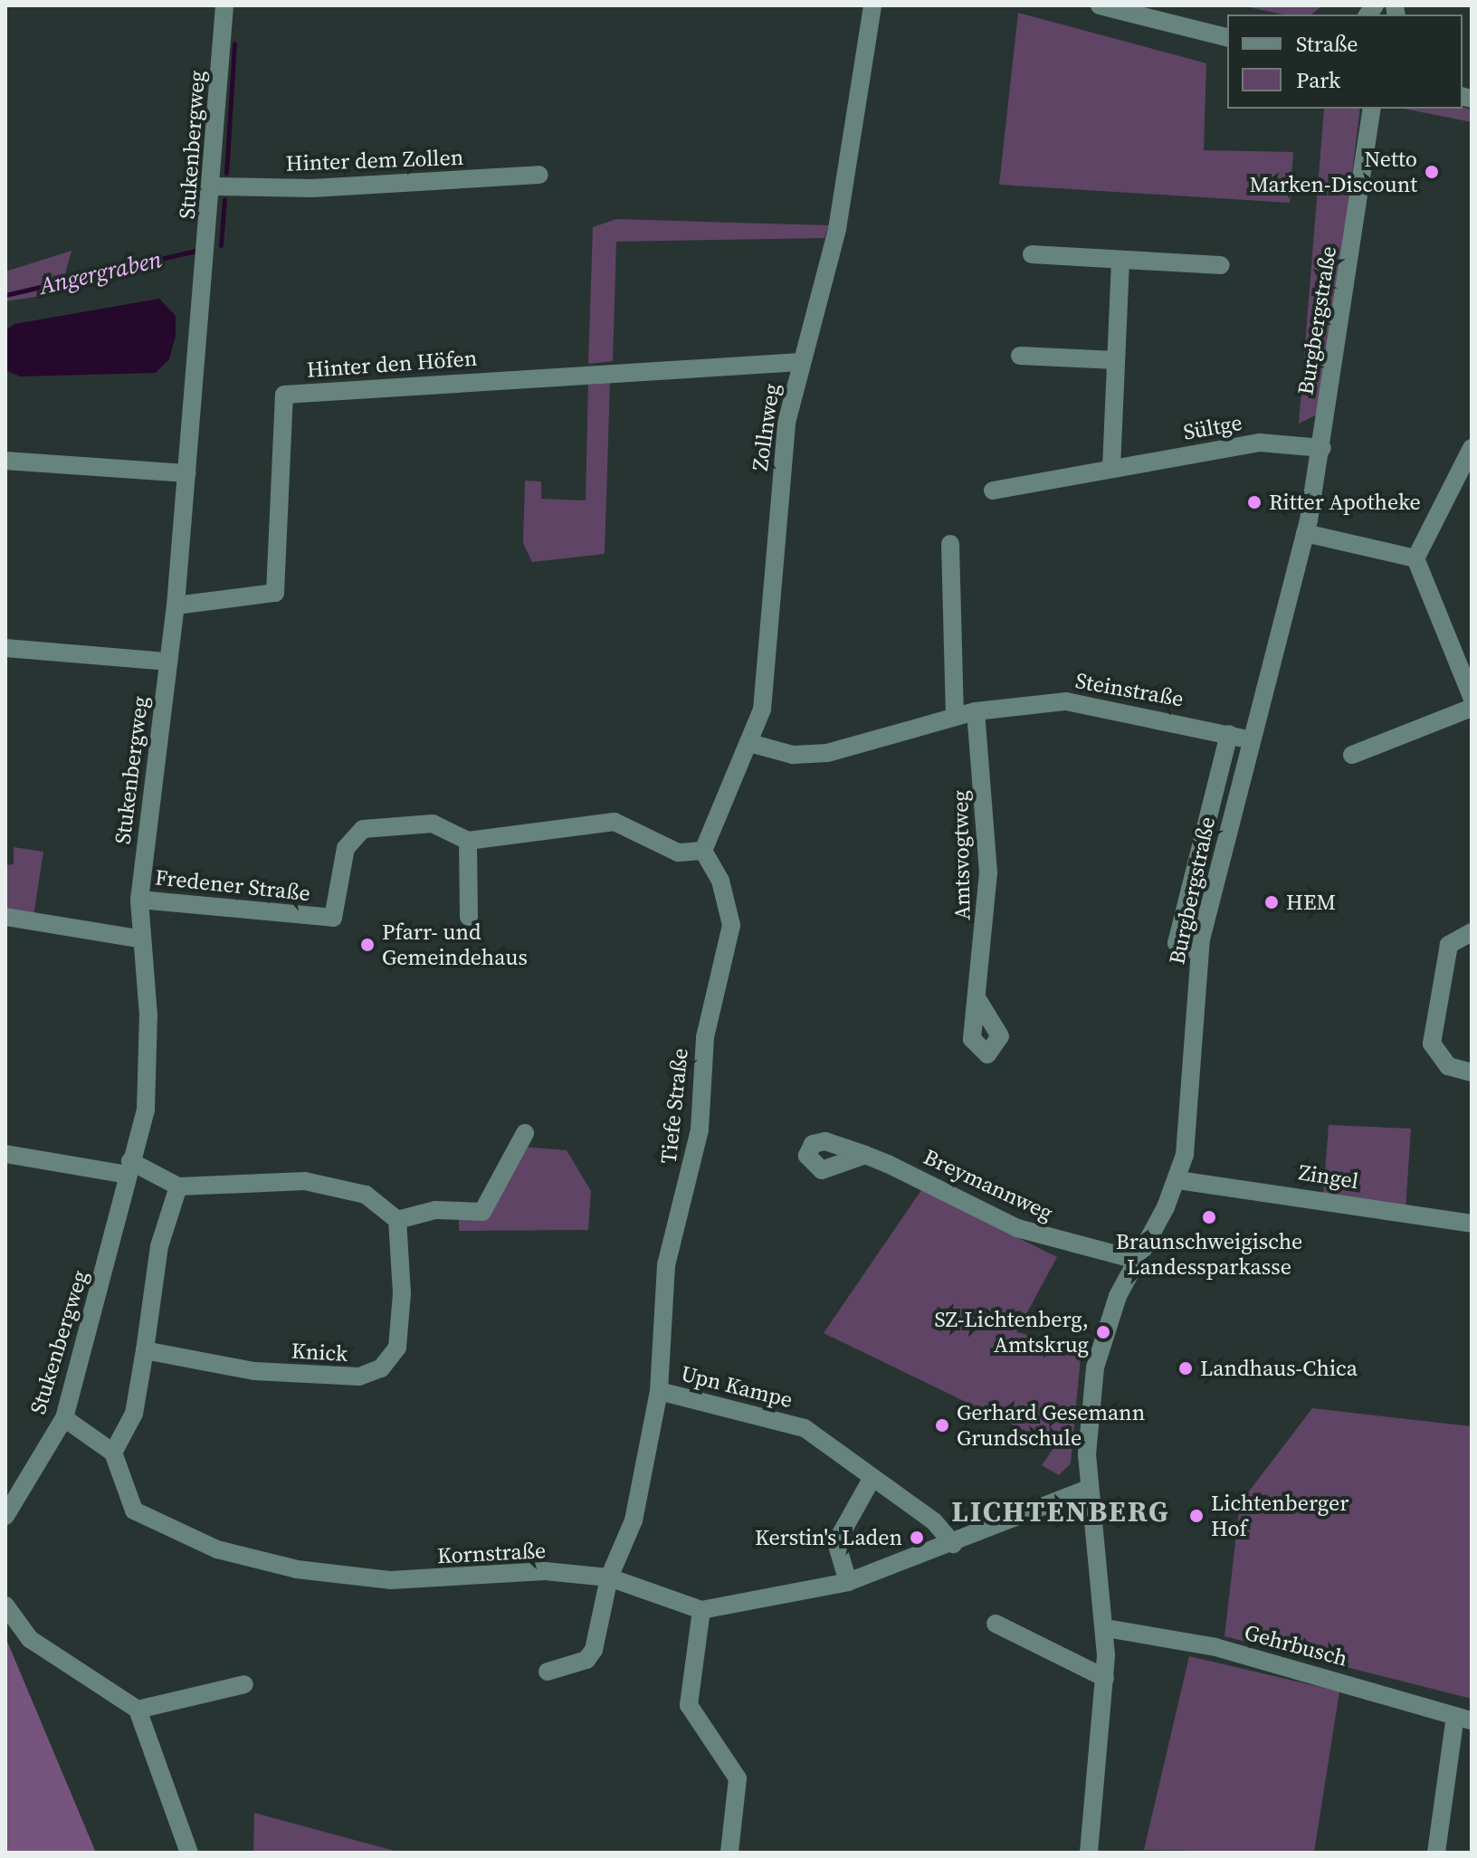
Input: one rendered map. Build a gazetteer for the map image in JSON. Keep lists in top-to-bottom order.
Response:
{
  "streets": {
    "street": [
      "Stukenbergweg",
      "Hinter dem Zollen",
      "Burgbergstraße",
      "Hinter den Höfen",
      "Zollnweg",
      "Sültge",
      "Steinstraße",
      "Amtsvogtweg",
      "Fredener Straße",
      "Tiefe Straße",
      "Zingel",
      "Breymannweg",
      "Knick",
      "Upn Kampe",
      "Kornstraße",
      "Gehrbusch"
    ]
  },
  "crossings": [
    ["Stukenbergweg", "Hinter dem Zollen"],
    ["Stukenbergweg", "Hinter den Höfen"],
    ["Stukenbergweg", "Fredener Straße"],
    ["Burgbergstraße", "Sültge"],
    ["Burgbergstraße", "Steinstraße"],
    ["Burgbergstraße", "Zingel"],
    ["Burgbergstraße", "Breymannweg"],
    ["Burgbergstraße", "Gehrbusch"],
    ["Hinter den Höfen", "Zollnweg"],
    ["Zollnweg", "Steinstraße"],
    ["Zollnweg", "Tiefe Straße"],
    ["Steinstraße", "Amtsvogtweg"],
    ["Tiefe Straße", "Upn Kampe"],
    ["Tiefe Straße", "Kornstraße"]
  ],
  "districts": ["LICHTENBERG"],
  "water": ["Angergraben"],
  "places": [
    "Netto Marken-Discount",
    "Ritter Apotheke",
    "HEM",
    "Pfarr- und Gemeindehaus",
    "Braunschweigische Landessparkasse",
    "SZ-Lichtenberg, Amtskrug",
    "Landhaus-Chica",
    "Gerhard Gesemann Grundschule",
    "Lichtenberger Hof",
    "Kerstin's Laden"
  ],
  "legend": ["Straße", "Park"]
}
